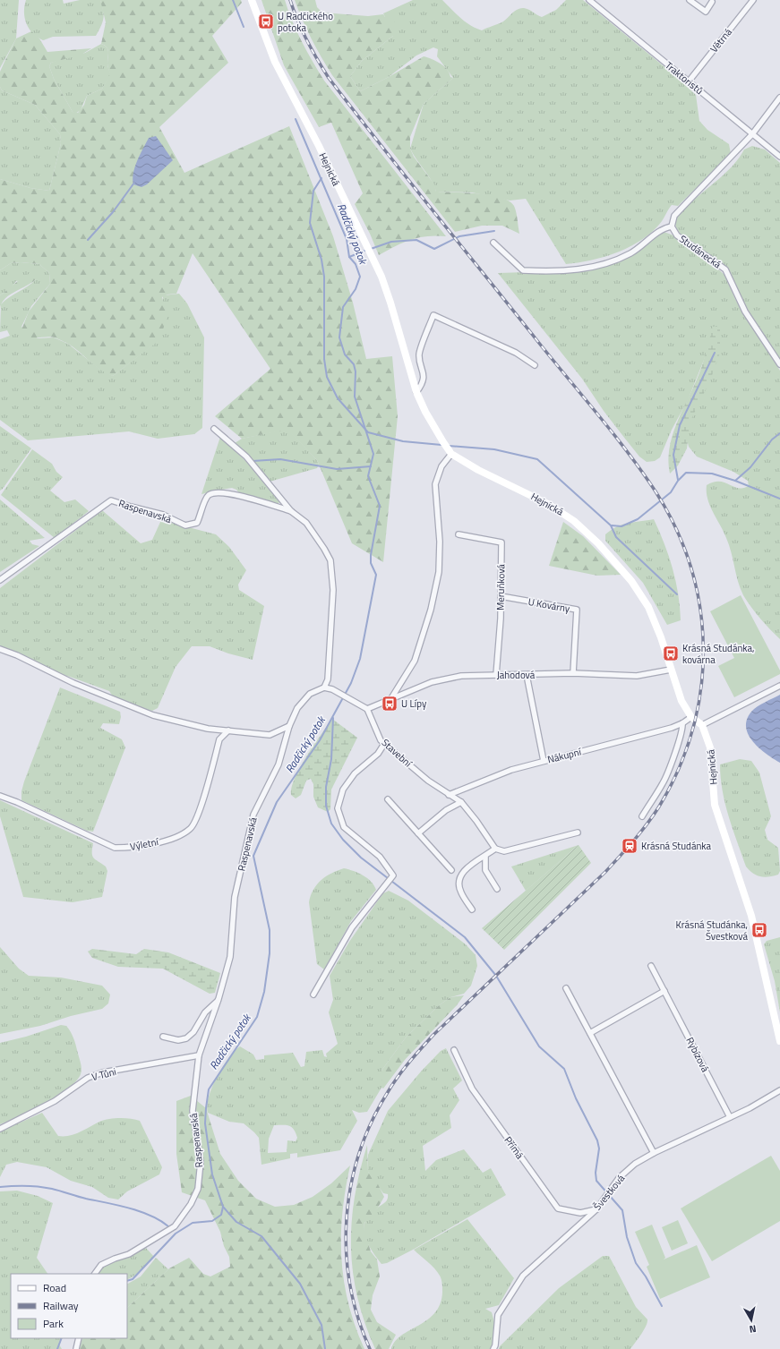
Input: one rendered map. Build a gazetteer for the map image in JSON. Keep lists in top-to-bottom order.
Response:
{
  "streets": {
    "main road": ["Hejnická"],
    "street": [
      "Větrná",
      "Traktoristů",
      "Studánecká",
      "Raspenavská",
      "Meruňková",
      "U Kovárny",
      "Jahodová",
      "Stavební",
      "Nákupní",
      "Výletní",
      "Rybízová",
      "V Tůni",
      "Přímá",
      "Švestková"
    ]
  },
  "crossings": [
    ["Větrná", "Traktoristů"],
    ["Traktoristů", "Studánecká"],
    ["Hejnická", "Jahodová"],
    ["Hejnická", "Nákupní"],
    ["Raspenavská", "V Tůni"],
    ["Meruňková", "U Kovárny"],
    ["Meruňková", "Jahodová"],
    ["U Kovárny", "Jahodová"],
    ["Jahodová", "Stavební"],
    ["Stavební", "Nákupní"],
    ["Rybízová", "Švestková"],
    ["Přímá", "Švestková"]
  ],
  "water": ["Radčický potok"],
  "places": {
    "bus stop": [
      "U Radčického potoka",
      "Krásná Studánka, kovárna",
      "U Lípy",
      "Krásná Studánka, Švestková"
    ],
    "station": ["Krásná Studánka"]
  },
  "legend": ["Road", "Railway", "Park"],
  "north": "bottom"
}
